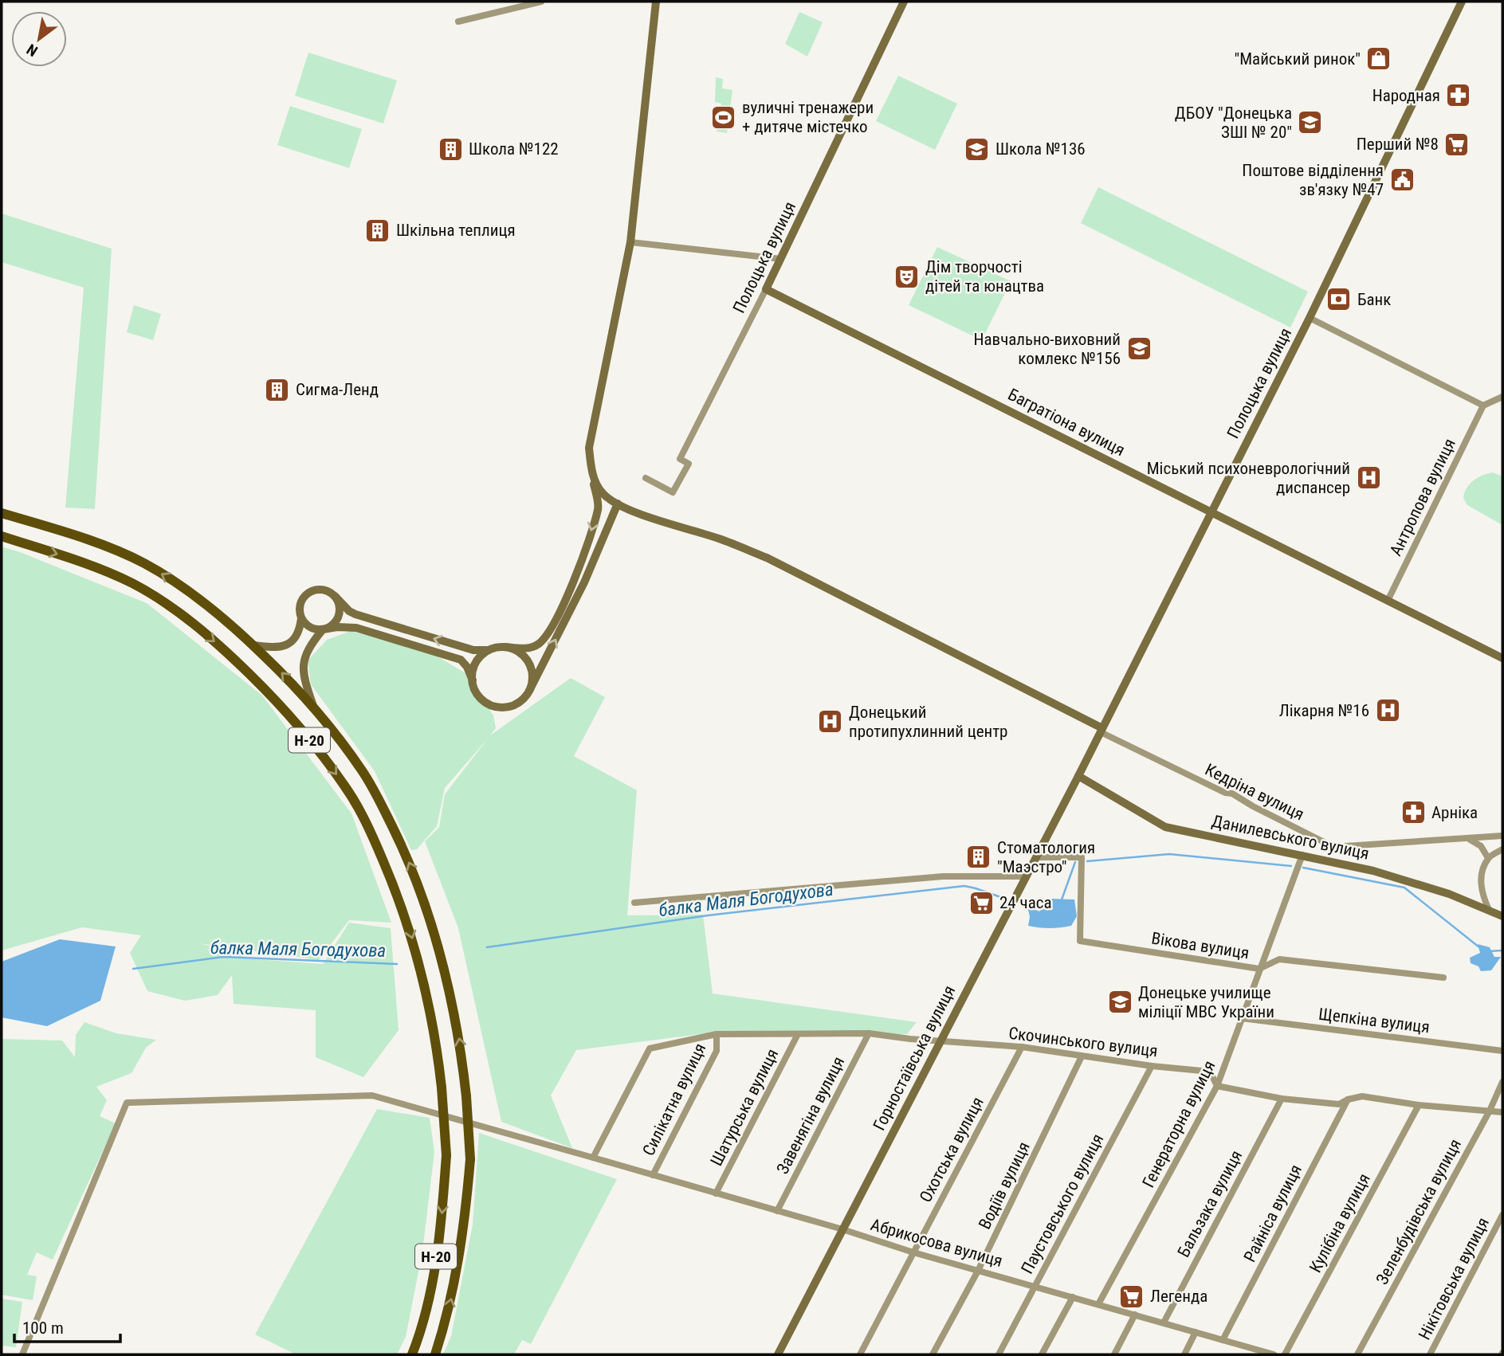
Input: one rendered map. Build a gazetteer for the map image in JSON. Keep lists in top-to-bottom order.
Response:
{
  "streets": {
    "main road": ["Н-20"],
    "street": [
      "Полоцька вулиця",
      "Багратіона вулиця",
      "Антропова вулиця",
      "Кедріна вулиця",
      "Данилевського вулиця",
      "Вікова вулиця",
      "Щепкіна вулиця",
      "Скочинського вулиця",
      "Горностаївська вулиця",
      "Силікатна вулиця",
      "Шатурська вулиця",
      "Завенягіна вулиця",
      "Генераторна вулиця",
      "Охотська вулиця",
      "Водіїв вулиця",
      "Паустовського вулиця",
      "Бальзака вулиця",
      "Зеленбудівська вулиця",
      "Райніса вулиця",
      "Кулібіна вулиця",
      "Абрикосова вулиця",
      "Нікітовська вулиця"
    ]
  },
  "crossings": [
    ["Полоцька вулиця", "Багратіона вулиця"],
    ["Полоцька вулиця", "Кедріна вулиця"],
    ["Полоцька вулиця", "Данилевського вулиця"],
    ["Полоцька вулиця", "Горностаївська вулиця"],
    ["Багратіона вулиця", "Антропова вулиця"],
    ["Данилевського вулиця", "Горностаївська вулиця"],
    ["Данилевського вулиця", "Генераторна вулиця"],
    ["Вікова вулиця", "Горностаївська вулиця"],
    ["Вікова вулиця", "Генераторна вулиця"],
    ["Щепкіна вулиця", "Генераторна вулиця"],
    ["Скочинського вулиця", "Горностаївська вулиця"],
    ["Скочинського вулиця", "Силікатна вулиця"],
    ["Скочинського вулиця", "Шатурська вулиця"],
    ["Скочинського вулиця", "Завенягіна вулиця"],
    ["Скочинського вулиця", "Генераторна вулиця"],
    ["Скочинського вулиця", "Охотська вулиця"],
    ["Скочинського вулиця", "Водіїв вулиця"],
    ["Скочинського вулиця", "Паустовського вулиця"],
    ["Скочинського вулиця", "Бальзака вулиця"],
    ["Скочинського вулиця", "Зеленбудівська вулиця"],
    ["Скочинського вулиця", "Райніса вулиця"],
    ["Скочинського вулиця", "Кулібіна вулиця"],
    ["Скочинського вулиця", "Абрикосова вулиця"],
    ["Горностаївська вулиця", "Абрикосова вулиця"],
    ["Силікатна вулиця", "Абрикосова вулиця"],
    ["Шатурська вулиця", "Абрикосова вулиця"],
    ["Завенягіна вулиця", "Абрикосова вулиця"],
    ["Генераторна вулиця", "Абрикосова вулиця"],
    ["Охотська вулиця", "Абрикосова вулиця"],
    ["Водіїв вулиця", "Абрикосова вулиця"],
    ["Паустовського вулиця", "Абрикосова вулиця"],
    ["Бальзака вулиця", "Абрикосова вулиця"],
    ["Райніса вулиця", "Абрикосова вулиця"]
  ],
  "water": ["балка Маля Богодухова"],
  "places": {
    "shop": ["\"Майський ринок\""],
    "pharmacy": ["Народная", "Арніка"],
    "sports": ["вуличні тренажери + дитяче містечко"],
    "school or university": [
      "ДБОУ \"Донецька ЗШІ № 20\"",
      "Школа №136",
      "Навчально-виховний комлекс №156",
      "Донецьке училище міліції МВС України"
    ],
    "supermarket": ["Перший №8", "24 часа", "Легенда"],
    "building": [
      "Школа №122",
      "Шкільна теплиця",
      "Сигма-Ленд",
      "Стоматология \"Маэстро\""
    ],
    "public building": ["Поштове відділення зв'язку №47"],
    "theatre": ["Дім творчості дітей та юнацтва"],
    "bank": ["Банк"],
    "hospital": ["Міський психоневрологічний диспансер", "Лікарня №16", "Донецький протипухлинний центр"]
  },
  "scale_bar": "100 m",
  "north": "bottom left"
}
